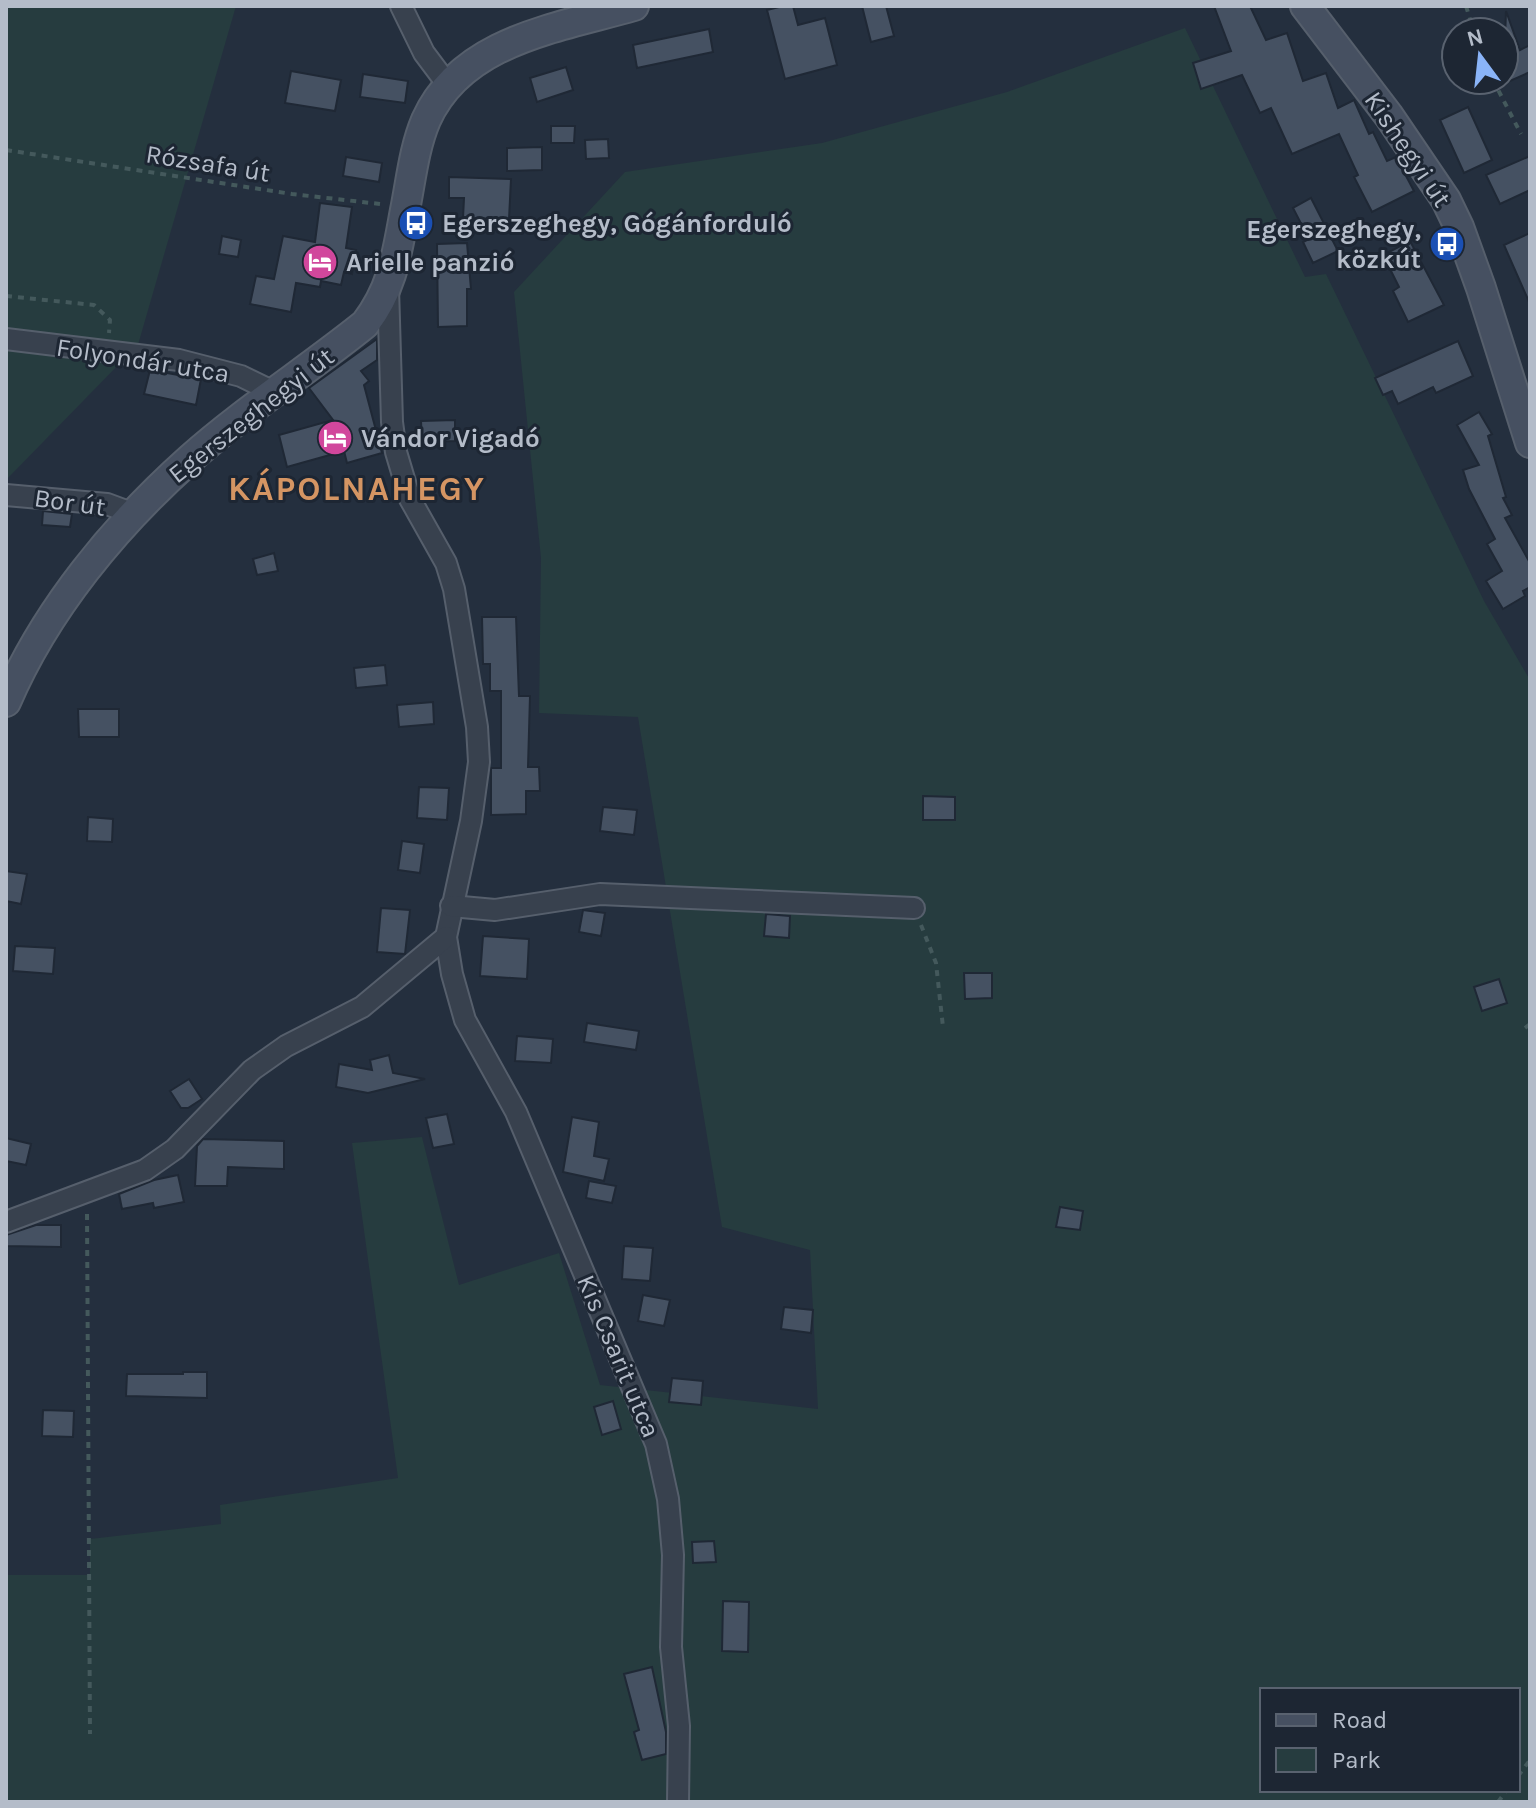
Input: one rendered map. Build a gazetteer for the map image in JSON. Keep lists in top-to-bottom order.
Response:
{
  "streets": {
    "street": [
      "Kishegyi út",
      "Folyondár utca",
      "Egerszeghegyi út",
      "Bor út",
      "Kis Csarit utca"
    ],
    "path": ["Rózsafa út"]
  },
  "crossings": [
    ["Rózsafa út", "Egerszeghegyi út"],
    ["Folyondár utca", "Egerszeghegyi út"],
    ["Egerszeghegyi út", "Bor út"],
    ["Egerszeghegyi út", "Kis Csarit utca"]
  ],
  "districts": ["KÁPOLNAHEGY"],
  "places": {
    "bus stop": ["Egerszeghegy, Gógánforduló", "Egerszeghegy, közkút"],
    "hotel": ["Arielle panzió", "Vándor Vigadó"]
  },
  "legend": ["Road", "Park"],
  "north": "top"
}
